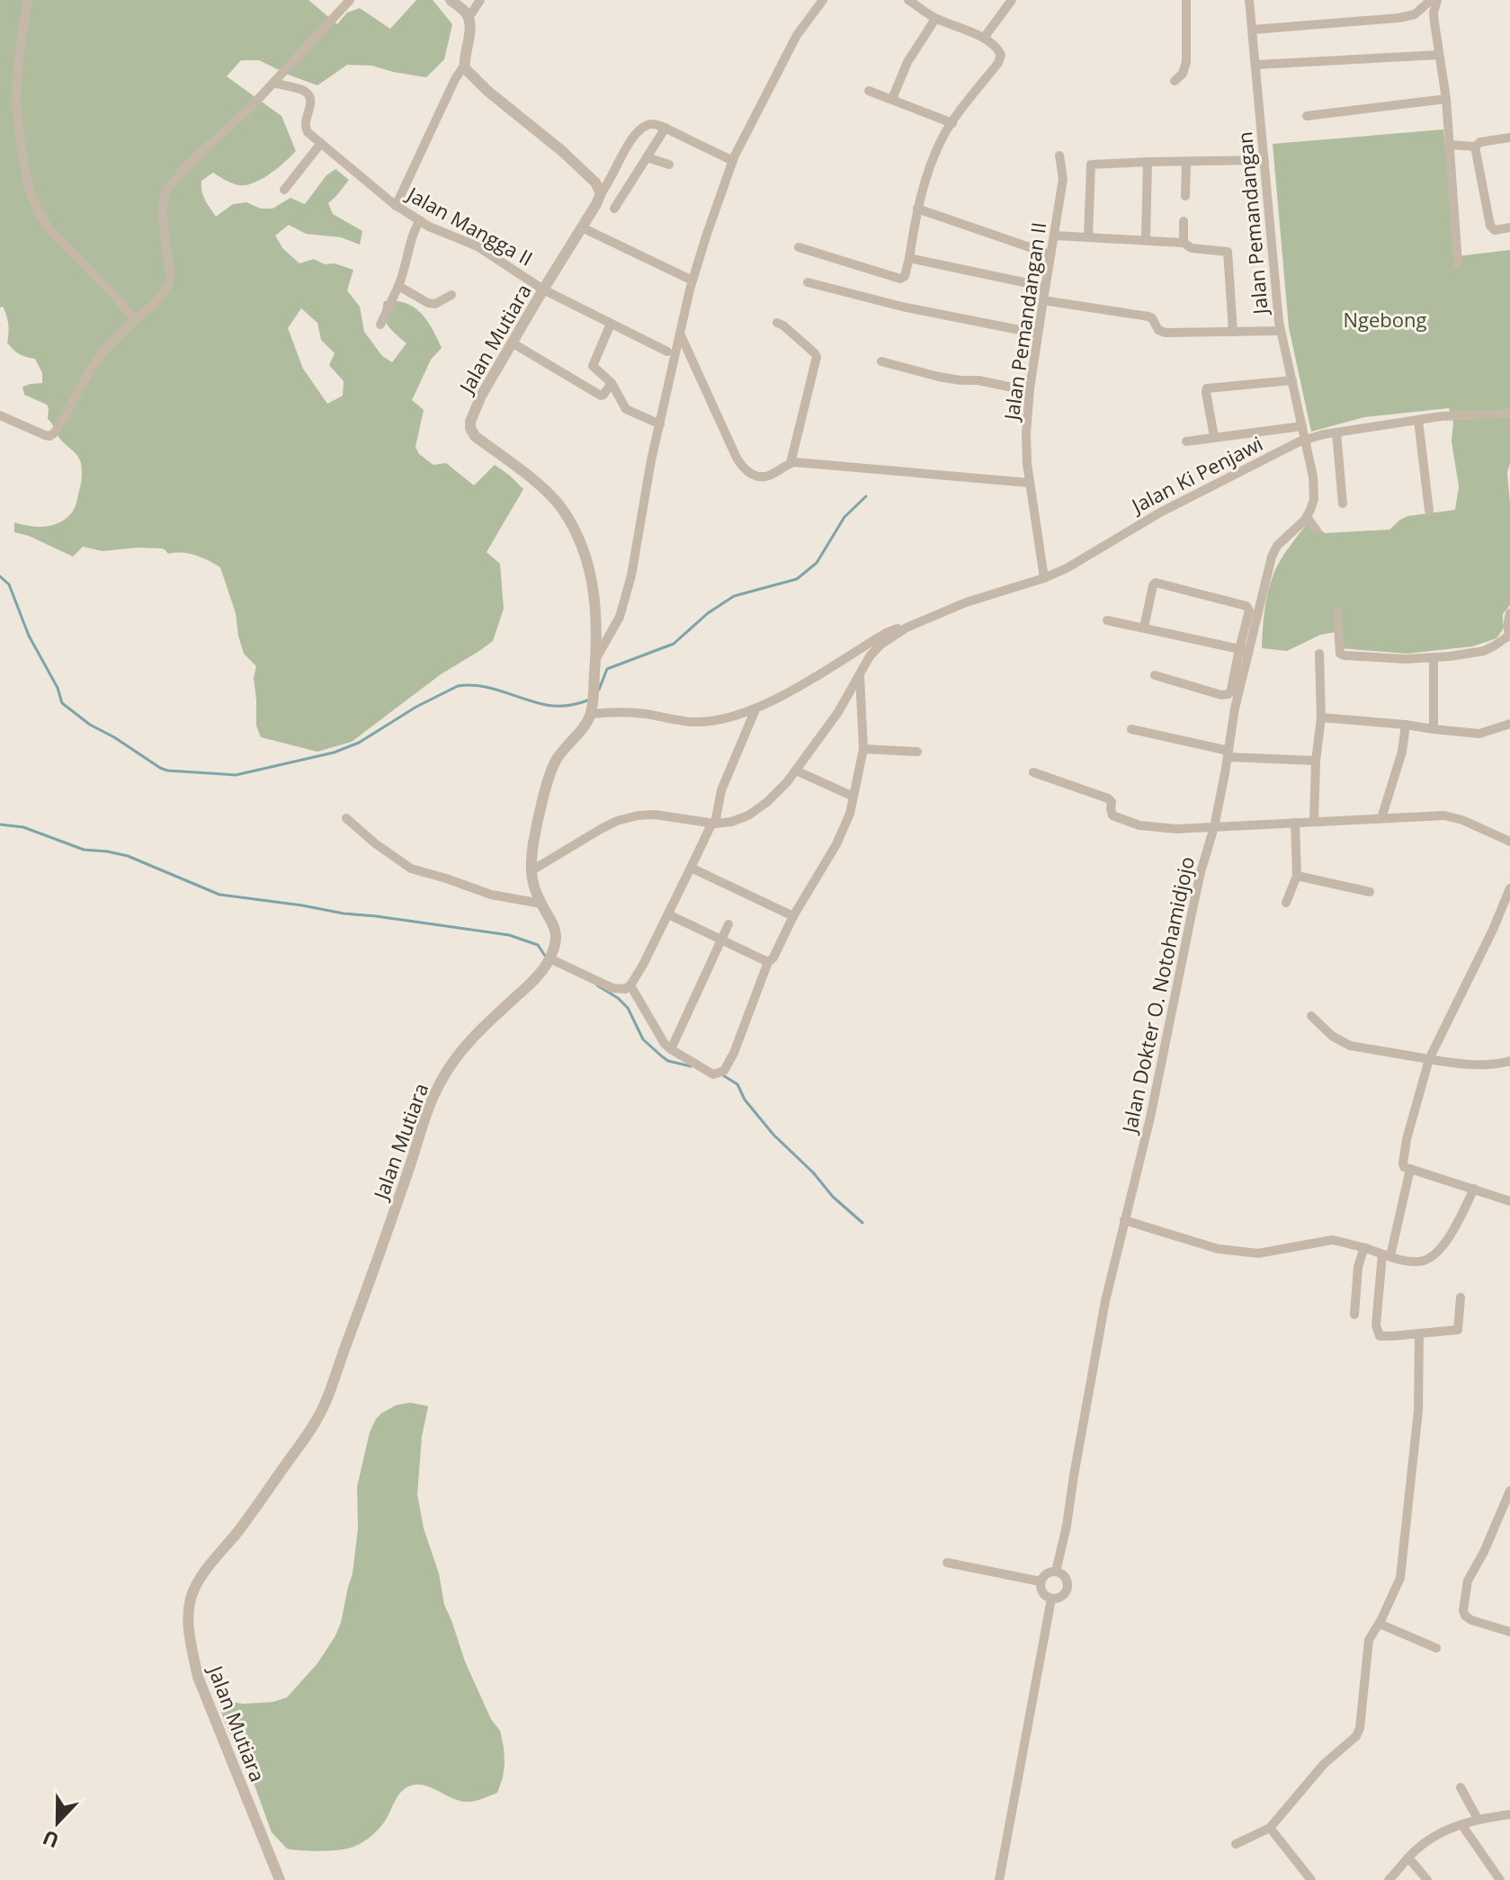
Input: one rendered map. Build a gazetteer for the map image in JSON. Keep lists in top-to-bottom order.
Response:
{
  "streets": {
    "street": [
      "Jalan Pemandangan",
      "Jalan Mangga II",
      "Jalan Pemandangan II",
      "Jalan Mutiara",
      "Jalan Ki Penjawi",
      "Jalan Dokter O. Notohamidjojo"
    ]
  },
  "crossings": [
    ["Jalan Pemandangan", "Jalan Ki Penjawi"],
    ["Jalan Mangga II", "Jalan Mutiara"],
    ["Jalan Pemandangan II", "Jalan Ki Penjawi"]
  ],
  "parks": ["Ngebong"],
  "north": "bottom"
}
